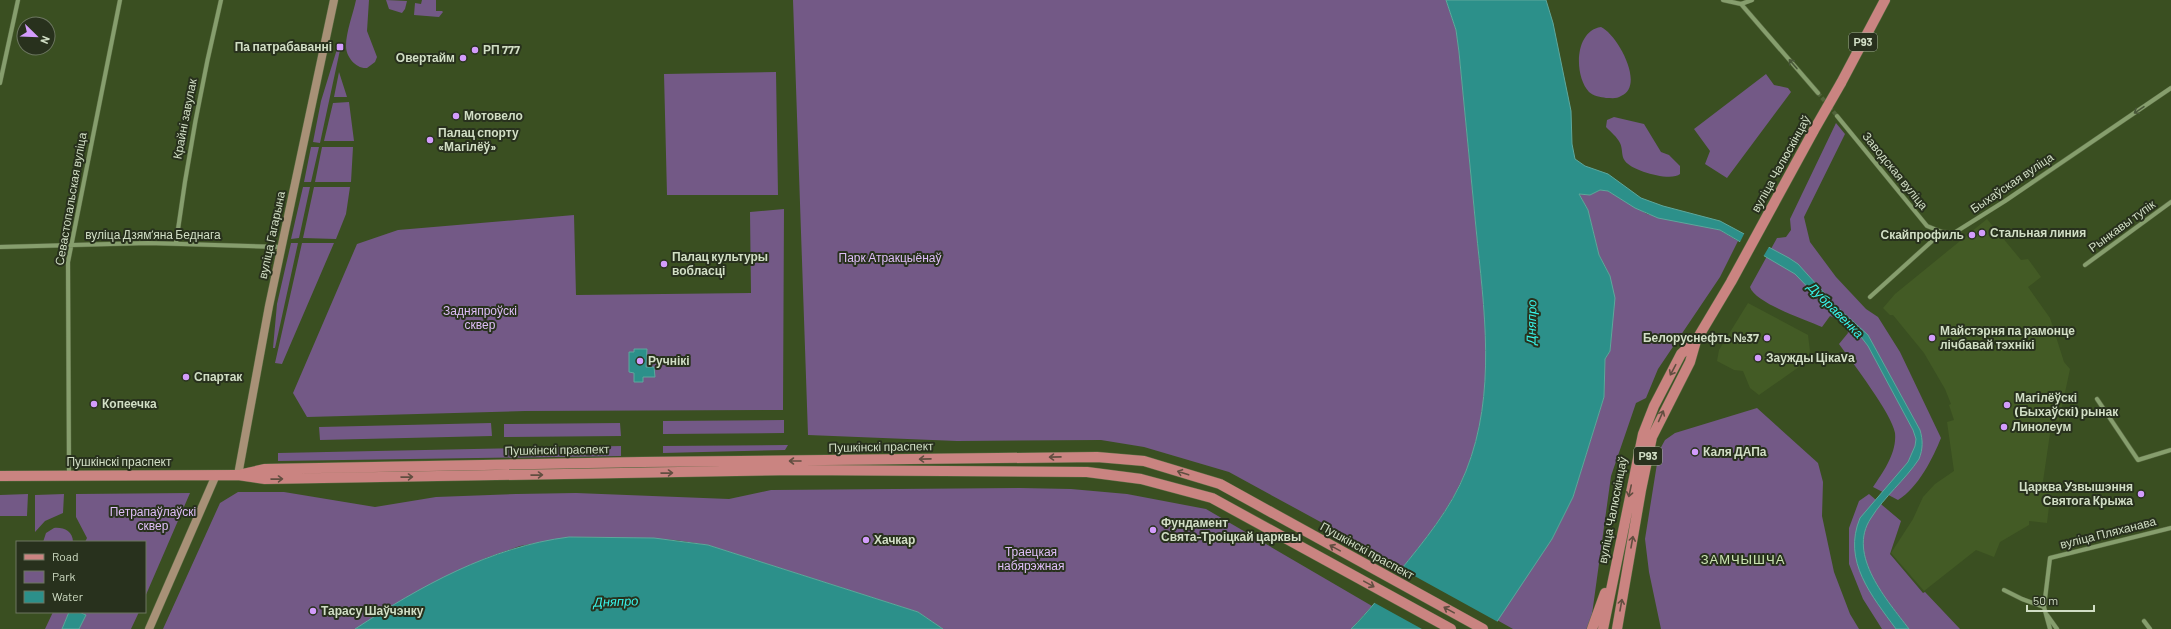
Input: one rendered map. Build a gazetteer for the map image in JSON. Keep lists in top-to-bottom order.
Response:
{
  "streets": {
    "main road": [
      "Р93",
      "вуліца Чалюскінцаў",
      "вуліца Гагарына",
      "Пушкінскі праспект"
    ],
    "street": [
      "Крайні завулак",
      "Заводская вуліца",
      "Быхаўская вуліца",
      "Севастопальская вуліца",
      "Рынкавы тупік",
      "вуліца Дзямʼяна Беднага",
      "вуліца Пляханава"
    ]
  },
  "crossings": [
    ["Крайні завулак", "вуліца Дзямʼяна Беднага"],
    ["Заводская вуліца", "Быхаўская вуліца"],
    ["Севастопальская вуліца", "вуліца Дзямʼяна Беднага"],
    ["Севастопальская вуліца", "Пушкінскі праспект"],
    ["вуліца Дзямʼяна Беднага", "вуліца Гагарына"],
    ["вуліца Гагарына", "Пушкінскі праспект"]
  ],
  "one_way": ["Быхаўская вуліца"],
  "districts": ["ЗАМЧЫШЧА"],
  "water": ["Дубравенка", "Дняпро"],
  "parks": [
    "Парк Атракцыёнаў",
    "Задняпроўскі сквер",
    "Петрапаўлаўскі сквер",
    "Траецкая набярэжная"
  ],
  "places": {
    "transit": ["Па патрабаванні"],
    "other": [
      "РП 777",
      "Овертайм",
      "Мотовело",
      "Палац спорту «Магілёў»",
      "Стальная линия",
      "Скайпрофиль",
      "Палац культуры вобласці",
      "Белоруснефть №37",
      "Майстэрня па рамонце лічбавай тэхнікі",
      "Заужды ЦікаVа",
      "Ручнікі",
      "Спартак",
      "Копеечка",
      "Магілёўскі (Быхаўскі) рынак",
      "Линолеум",
      "Каля ДАПа",
      "Царква Узвышэння Святога Крыжа",
      "Фундамент Свята-Троіцкай царквы",
      "Хачкар",
      "Тарасу Шаўчэнку"
    ]
  },
  "legend": ["Road", "Park", "Water"],
  "scale_bar": "50 m",
  "north": "bottom right"
}
